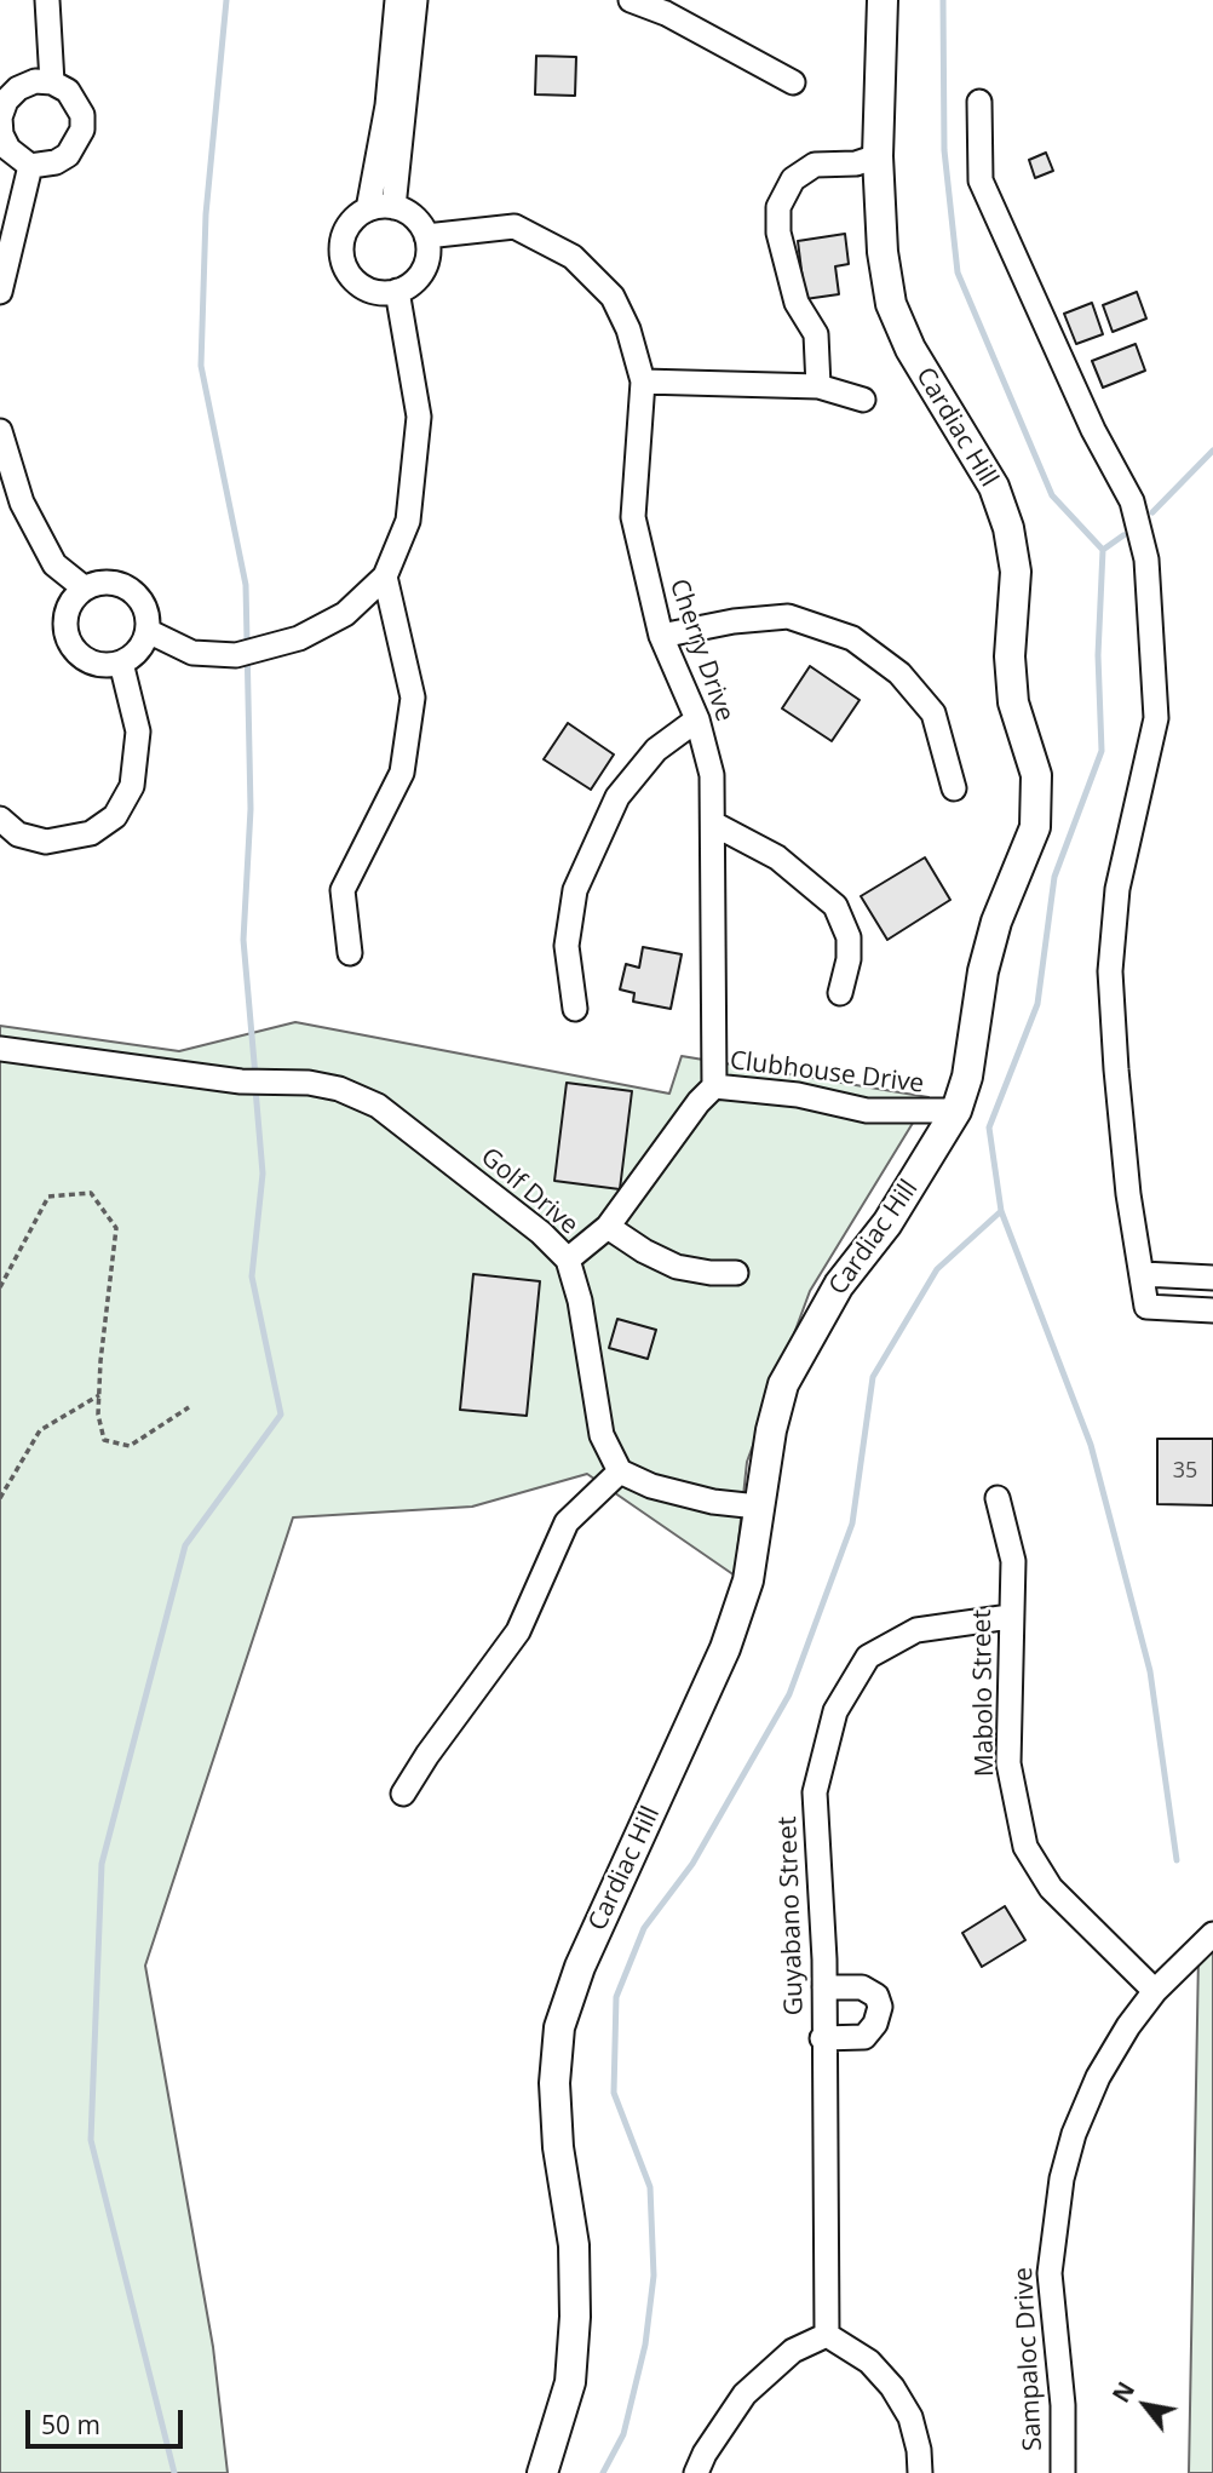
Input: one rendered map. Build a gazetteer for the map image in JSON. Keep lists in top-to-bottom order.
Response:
{
  "streets": {
    "main road": ["Cardiac Hill"],
    "street": [
      "Cherry Drive",
      "Clubhouse Drive",
      "Golf Drive",
      "Mabolo Street",
      "Guyabano Street",
      "Sampaloc Drive"
    ]
  },
  "crossings": [
    ["Cardiac Hill", "Clubhouse Drive"],
    ["Cherry Drive", "Clubhouse Drive"],
    ["Clubhouse Drive", "Golf Drive"],
    ["Mabolo Street", "Guyabano Street"],
    ["Mabolo Street", "Sampaloc Drive"]
  ],
  "house_numbers": ["35"],
  "scale_bar": "50 m",
  "north": "top left"
}
